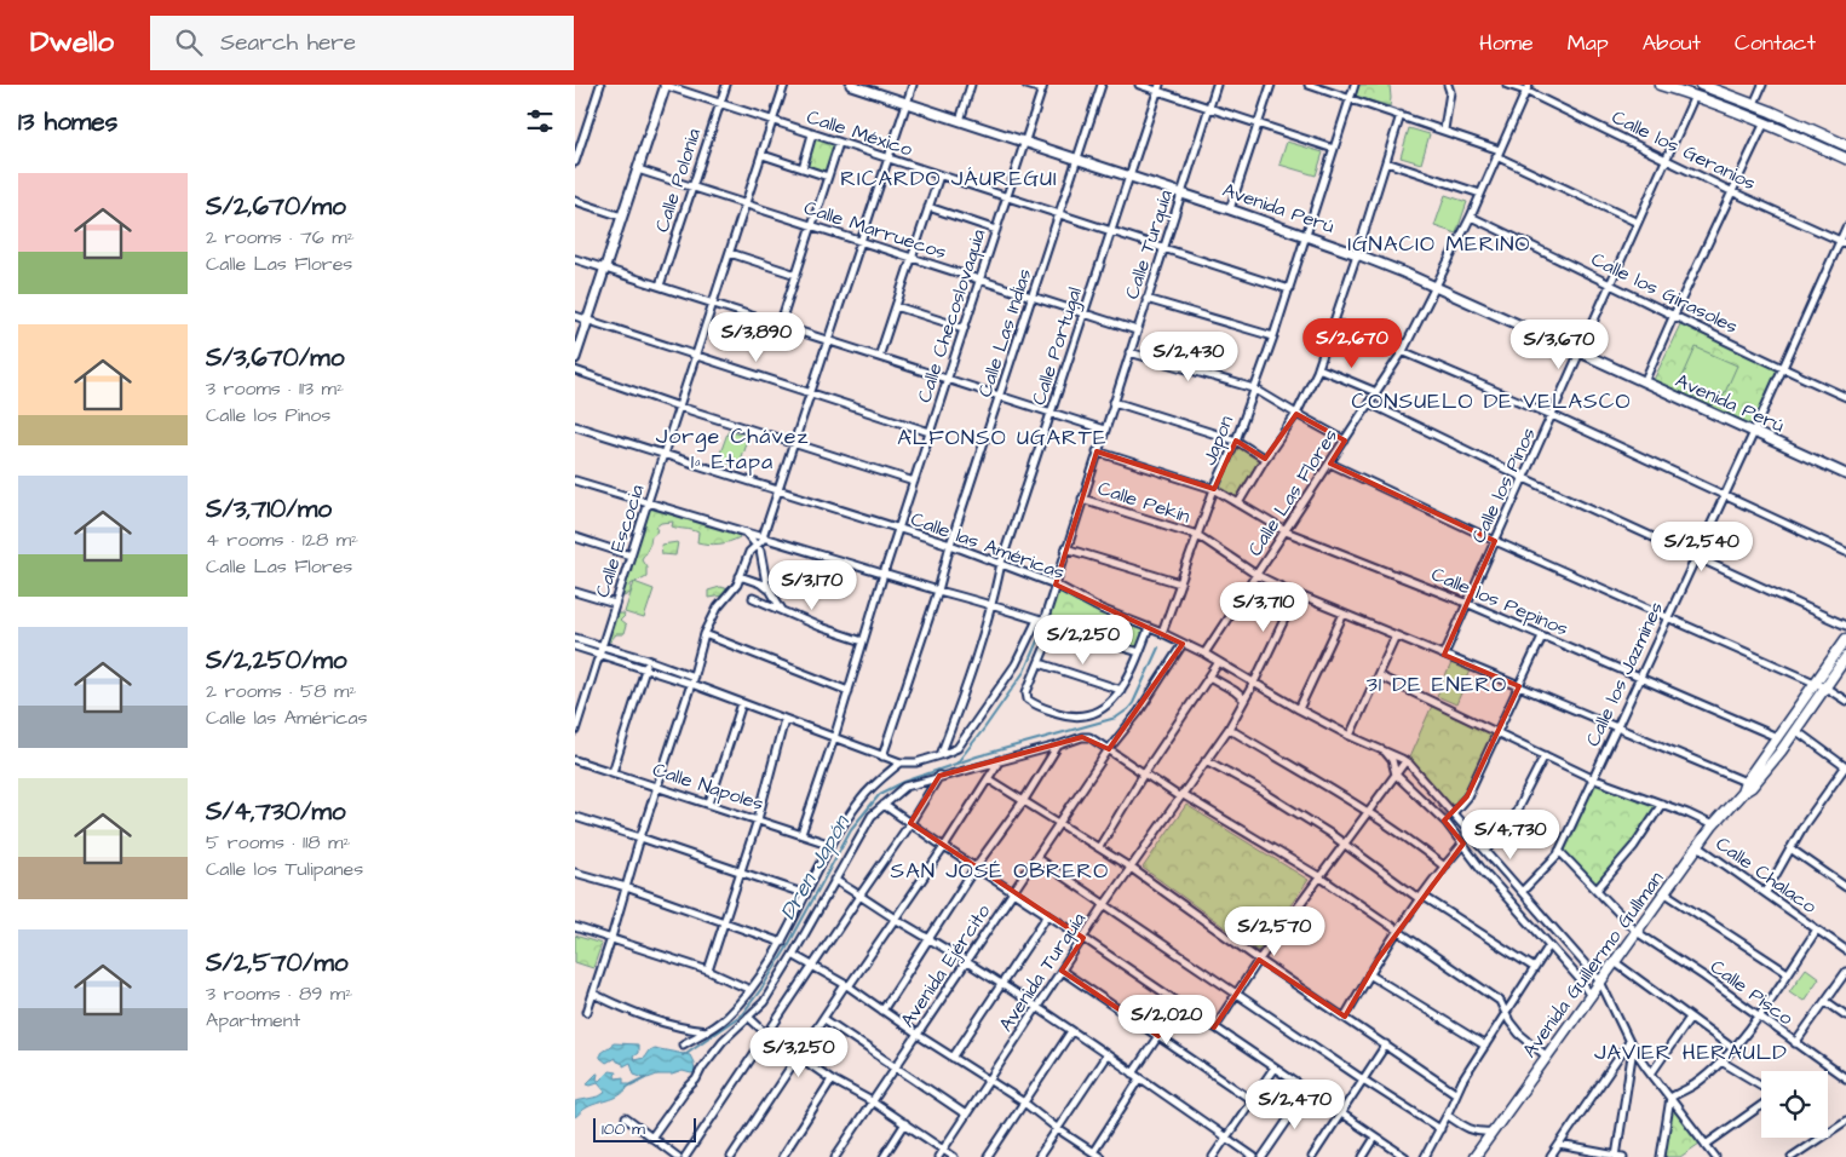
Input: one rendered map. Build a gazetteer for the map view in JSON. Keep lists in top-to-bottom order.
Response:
{
  "streets": {
    "main road": ["Avenida Guillermo Gullman"],
    "street": [
      "Calle México",
      "Calle los Geranios",
      "Calle Polonia",
      "Avenida Perú",
      "Calle Marruecos",
      "Calle Turquía",
      "Calle los Girasoles",
      "Calle Checoslovaquia",
      "Calle Las Indias",
      "Calle Portugal",
      "Japon",
      "Calle los Pinos",
      "Calle Las Flores",
      "Calle Pekín",
      "Calle Escocia",
      "Calle las Américas",
      "Calle los Pepinos",
      "Calle los Jazmines",
      "Calle Napoles",
      "Calle Chalaco",
      "Avenida Ejército",
      "Avenida Turquía",
      "Calle Pisco"
    ]
  },
  "crossings": [
    ["Calle México", "Calle Polonia"],
    ["Calle México", "Calle Turquía"],
    ["Calle México", "Calle Checoslovaquia"],
    ["Calle México", "Calle Las Indias"],
    ["Calle México", "Calle Portugal"],
    ["Calle México", "Japon"],
    ["Calle México", "Calle Escocia"],
    ["Calle los Geranios", "Calle los Pinos"],
    ["Calle los Geranios", "Calle Las Flores"],
    ["Calle los Geranios", "Calle los Jazmines"],
    ["Calle Polonia", "Calle Marruecos"],
    ["Avenida Perú", "Calle Turquía"],
    ["Avenida Perú", "Calle Checoslovaquia"],
    ["Avenida Perú", "Calle Las Indias"],
    ["Avenida Perú", "Calle Portugal"],
    ["Avenida Perú", "Japon"],
    ["Avenida Perú", "Calle los Pinos"],
    ["Avenida Perú", "Calle Las Flores"],
    ["Avenida Perú", "Calle los Jazmines"],
    ["Calle Marruecos", "Calle Turquía"],
    ["Calle Marruecos", "Calle Checoslovaquia"],
    ["Calle Marruecos", "Calle Las Indias"],
    ["Calle Marruecos", "Calle Portugal"],
    ["Calle Marruecos", "Calle Escocia"],
    ["Calle Turquía", "Calle Portugal"],
    ["Calle Turquía", "Calle Pekín"],
    ["Calle Turquía", "Calle las Américas"],
    ["Calle Turquía", "Calle los Pepinos"],
    ["Calle los Girasoles", "Calle los Pinos"],
    ["Calle los Girasoles", "Calle Las Flores"],
    ["Calle los Girasoles", "Calle los Jazmines"],
    ["Calle Checoslovaquia", "Calle las Américas"],
    ["Calle Checoslovaquia", "Calle Napoles"],
    ["Calle Las Indias", "Calle las Américas"],
    ["Calle Portugal", "Calle las Américas"],
    ["Japon", "Calle Pekín"],
    ["Japon", "Calle las Américas"],
    ["Japon", "Calle los Pepinos"],
    ["Calle los Pinos", "Calle Pekín"],
    ["Calle los Pinos", "Calle los Pepinos"],
    ["Calle Las Flores", "Calle Pekín"],
    ["Calle Las Flores", "Calle las Américas"],
    ["Calle Las Flores", "Calle los Pepinos"],
    ["Calle Pekín", "Calle los Jazmines"],
    ["Calle Pekín", "Avenida Guillermo Gullman"],
    ["Calle Pekín", "Avenida Turquía"],
    ["Calle Escocia", "Calle las Américas"],
    ["Calle las Américas", "Avenida Ejército"],
    ["Calle las Américas", "Avenida Turquía"],
    ["Calle los Pepinos", "Calle los Jazmines"],
    ["Calle los Pepinos", "Avenida Guillermo Gullman"],
    ["Calle los Jazmines", "Calle Pisco"],
    ["Calle Chalaco", "Avenida Guillermo Gullman"],
    ["Avenida Guillermo Gullman", "Calle Pisco"]
  ],
  "districts": [
    "RICARDO JÁUREGUI",
    "IGNACIO MERINO",
    "CONSUELO DE VELASCO",
    "Jorge Chávez 1ª Etapa",
    "ALFONSO UGARTE",
    "31 DE ENERO",
    "SAN JOSÉ OBRERO",
    "JAVIER HERAULD"
  ],
  "water": ["Dren Japón"],
  "scale_bar": "100 m",
  "page": {
    "header": "Dwello",
    "search": "Search here",
    "nav": [
      "Home",
      "Map",
      "About",
      "Contact"
    ],
    "heading": "13 homes",
    "list": [
      {
        "name": "S/2,670/mo",
        "note": "2 rooms · 76 m² · Calle Las Flores"
      },
      {
        "name": "S/3,670/mo",
        "note": "3 rooms · 113 m² · Calle los Pinos"
      },
      {
        "name": "S/3,710/mo",
        "note": "4 rooms · 128 m² · Calle Las Flores"
      },
      {
        "name": "S/2,250/mo",
        "note": "2 rooms · 58 m² · Calle las Américas"
      },
      {
        "name": "S/4,730/mo",
        "note": "5 rooms · 118 m² · Calle los Tulipanes"
      },
      {
        "name": "S/2,570/mo",
        "note": "3 rooms · 89 m² · Apartment"
      }
    ],
    "price": [
      "S/3,890",
      "S/2,670",
      "S/3,670",
      "S/2,430",
      "S/2,540",
      "S/3,170",
      "S/3,710",
      "S/2,250",
      "S/4,730",
      "S/2,570",
      "S/2,020",
      "S/3,250",
      "S/2,470"
    ],
    "scale": "100 m"
  }
}
